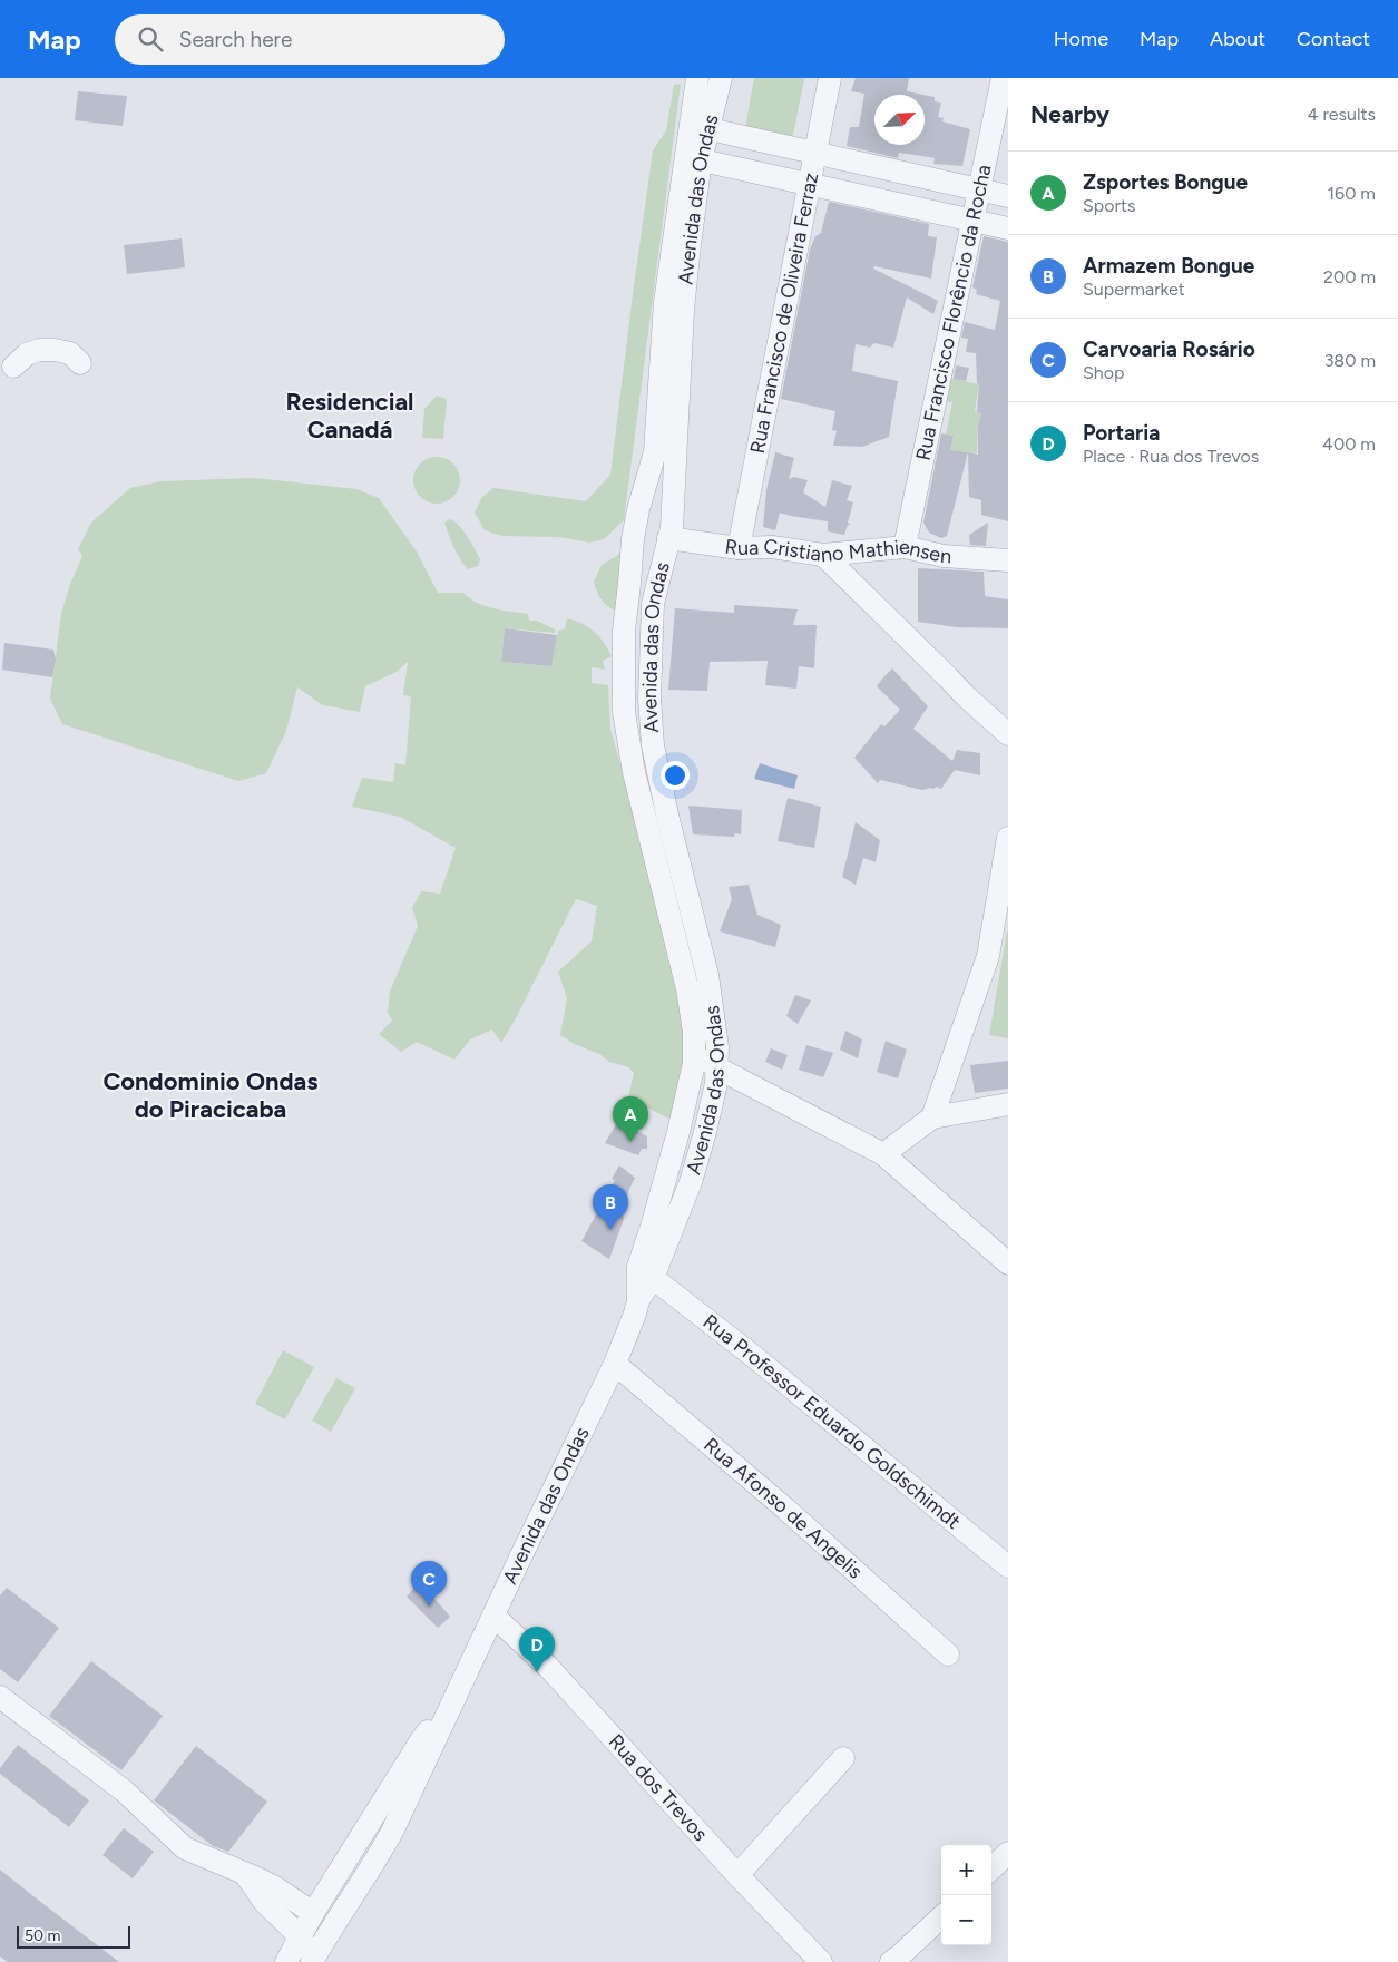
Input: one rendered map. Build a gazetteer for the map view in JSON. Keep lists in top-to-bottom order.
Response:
{
  "streets": {
    "street": [
      "Avenida das Ondas",
      "Rua Francisco de Oliveira Ferraz",
      "Rua Francisco Florêncio da Rocha",
      "Rua Cristiano Mathiensen",
      "Rua Professor Eduardo Goldschimdt",
      "Rua Afonso de Angelis",
      "Rua dos Trevos"
    ]
  },
  "crossings": [
    ["Avenida das Ondas", "Rua Cristiano Mathiensen"],
    ["Avenida das Ondas", "Rua Professor Eduardo Goldschimdt"],
    ["Avenida das Ondas", "Rua Afonso de Angelis"],
    ["Avenida das Ondas", "Rua dos Trevos"],
    ["Rua Francisco de Oliveira Ferraz", "Rua Cristiano Mathiensen"],
    ["Rua Francisco Florêncio da Rocha", "Rua Cristiano Mathiensen"]
  ],
  "districts": ["Residencial Canadá", "Condominio Ondas do Piracicaba"],
  "scale_bar": "50 m",
  "north": "top right",
  "page": {
    "header": "Map",
    "search": "Search here",
    "nav": [
      "Home",
      "Map",
      "About",
      "Contact"
    ],
    "heading": ["Nearby", "4 results"],
    "list": [
      {
        "mark": "A",
        "name": "Zsportes Bongue",
        "note": "Sports",
        "value": "160 m"
      },
      {
        "mark": "B",
        "name": "Armazem Bongue",
        "note": "Supermarket",
        "value": "200 m"
      },
      {
        "mark": "C",
        "name": "Carvoaria Rosário",
        "note": "Shop",
        "value": "380 m"
      },
      {
        "mark": "D",
        "name": "Portaria",
        "note": "Place · Rua dos Trevos",
        "value": "400 m"
      }
    ],
    "pins": [
      "A",
      "B",
      "C",
      "D"
    ],
    "map_buttons": ["+", "−"],
    "scale": "50 m"
  }
}
